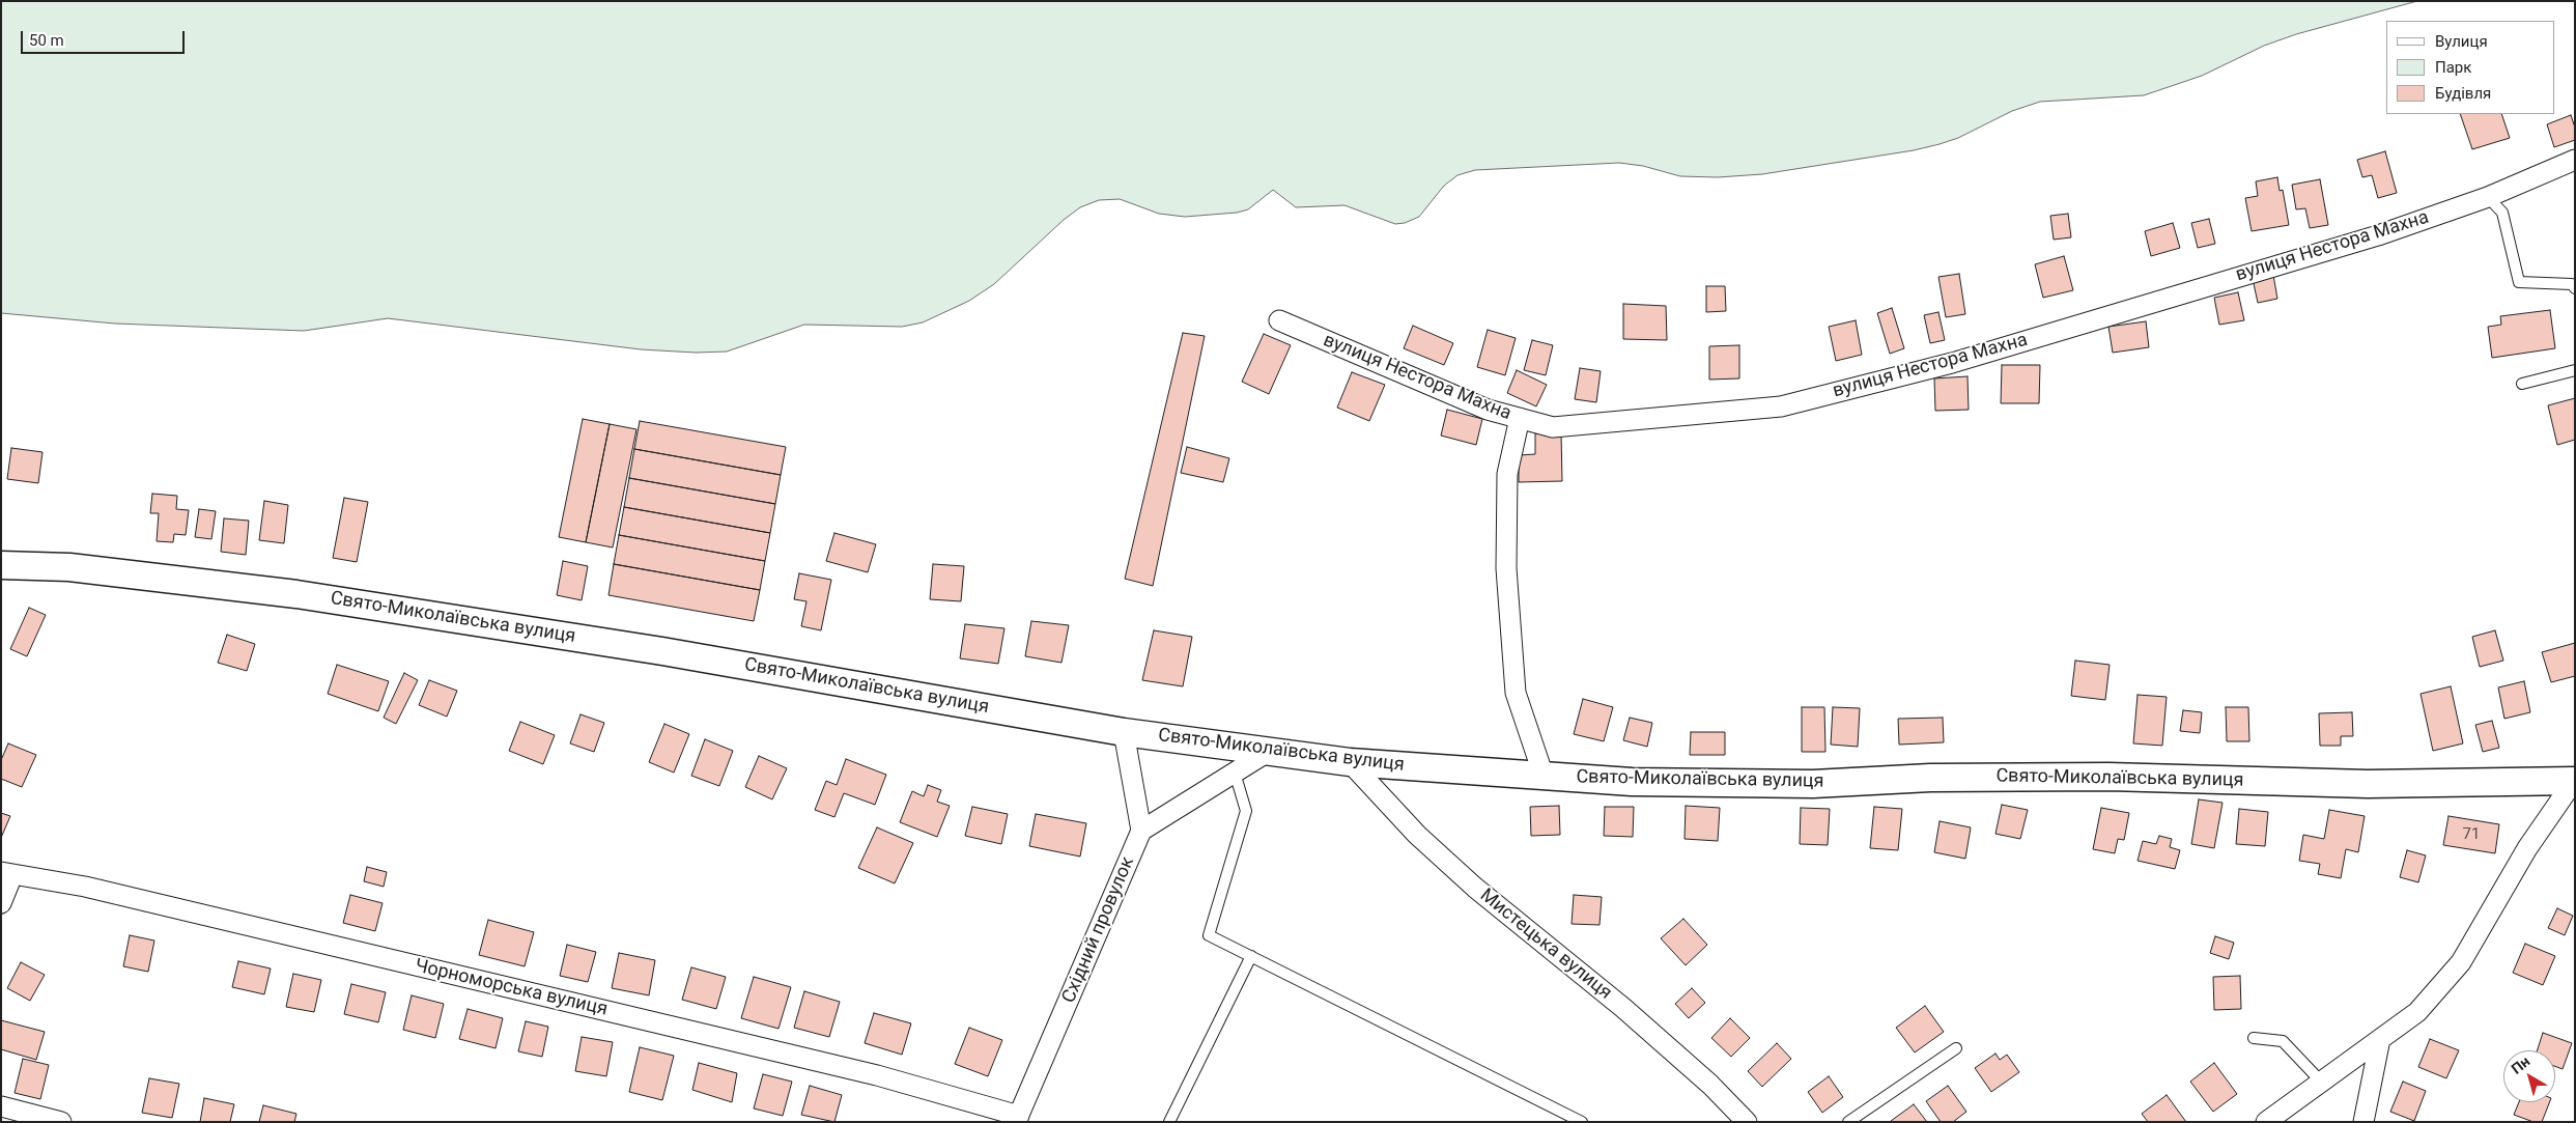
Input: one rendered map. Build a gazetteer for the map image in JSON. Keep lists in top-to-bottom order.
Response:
{
  "streets": {
    "street": [
      "вулиця Нестора Махна",
      "Свято-Миколаївська вулиця",
      "Східний провулок",
      "Мистецька вулиця",
      "Чорноморська вулиця"
    ]
  },
  "crossings": [
    ["Свято-Миколаївська вулиця", "Мистецька вулиця"],
    ["Східний провулок", "Чорноморська вулиця"]
  ],
  "house_numbers": ["71"],
  "legend": ["Вулиця", "Парк", "Будівля"],
  "scale_bar": "50 m",
  "north": "top left"
}
